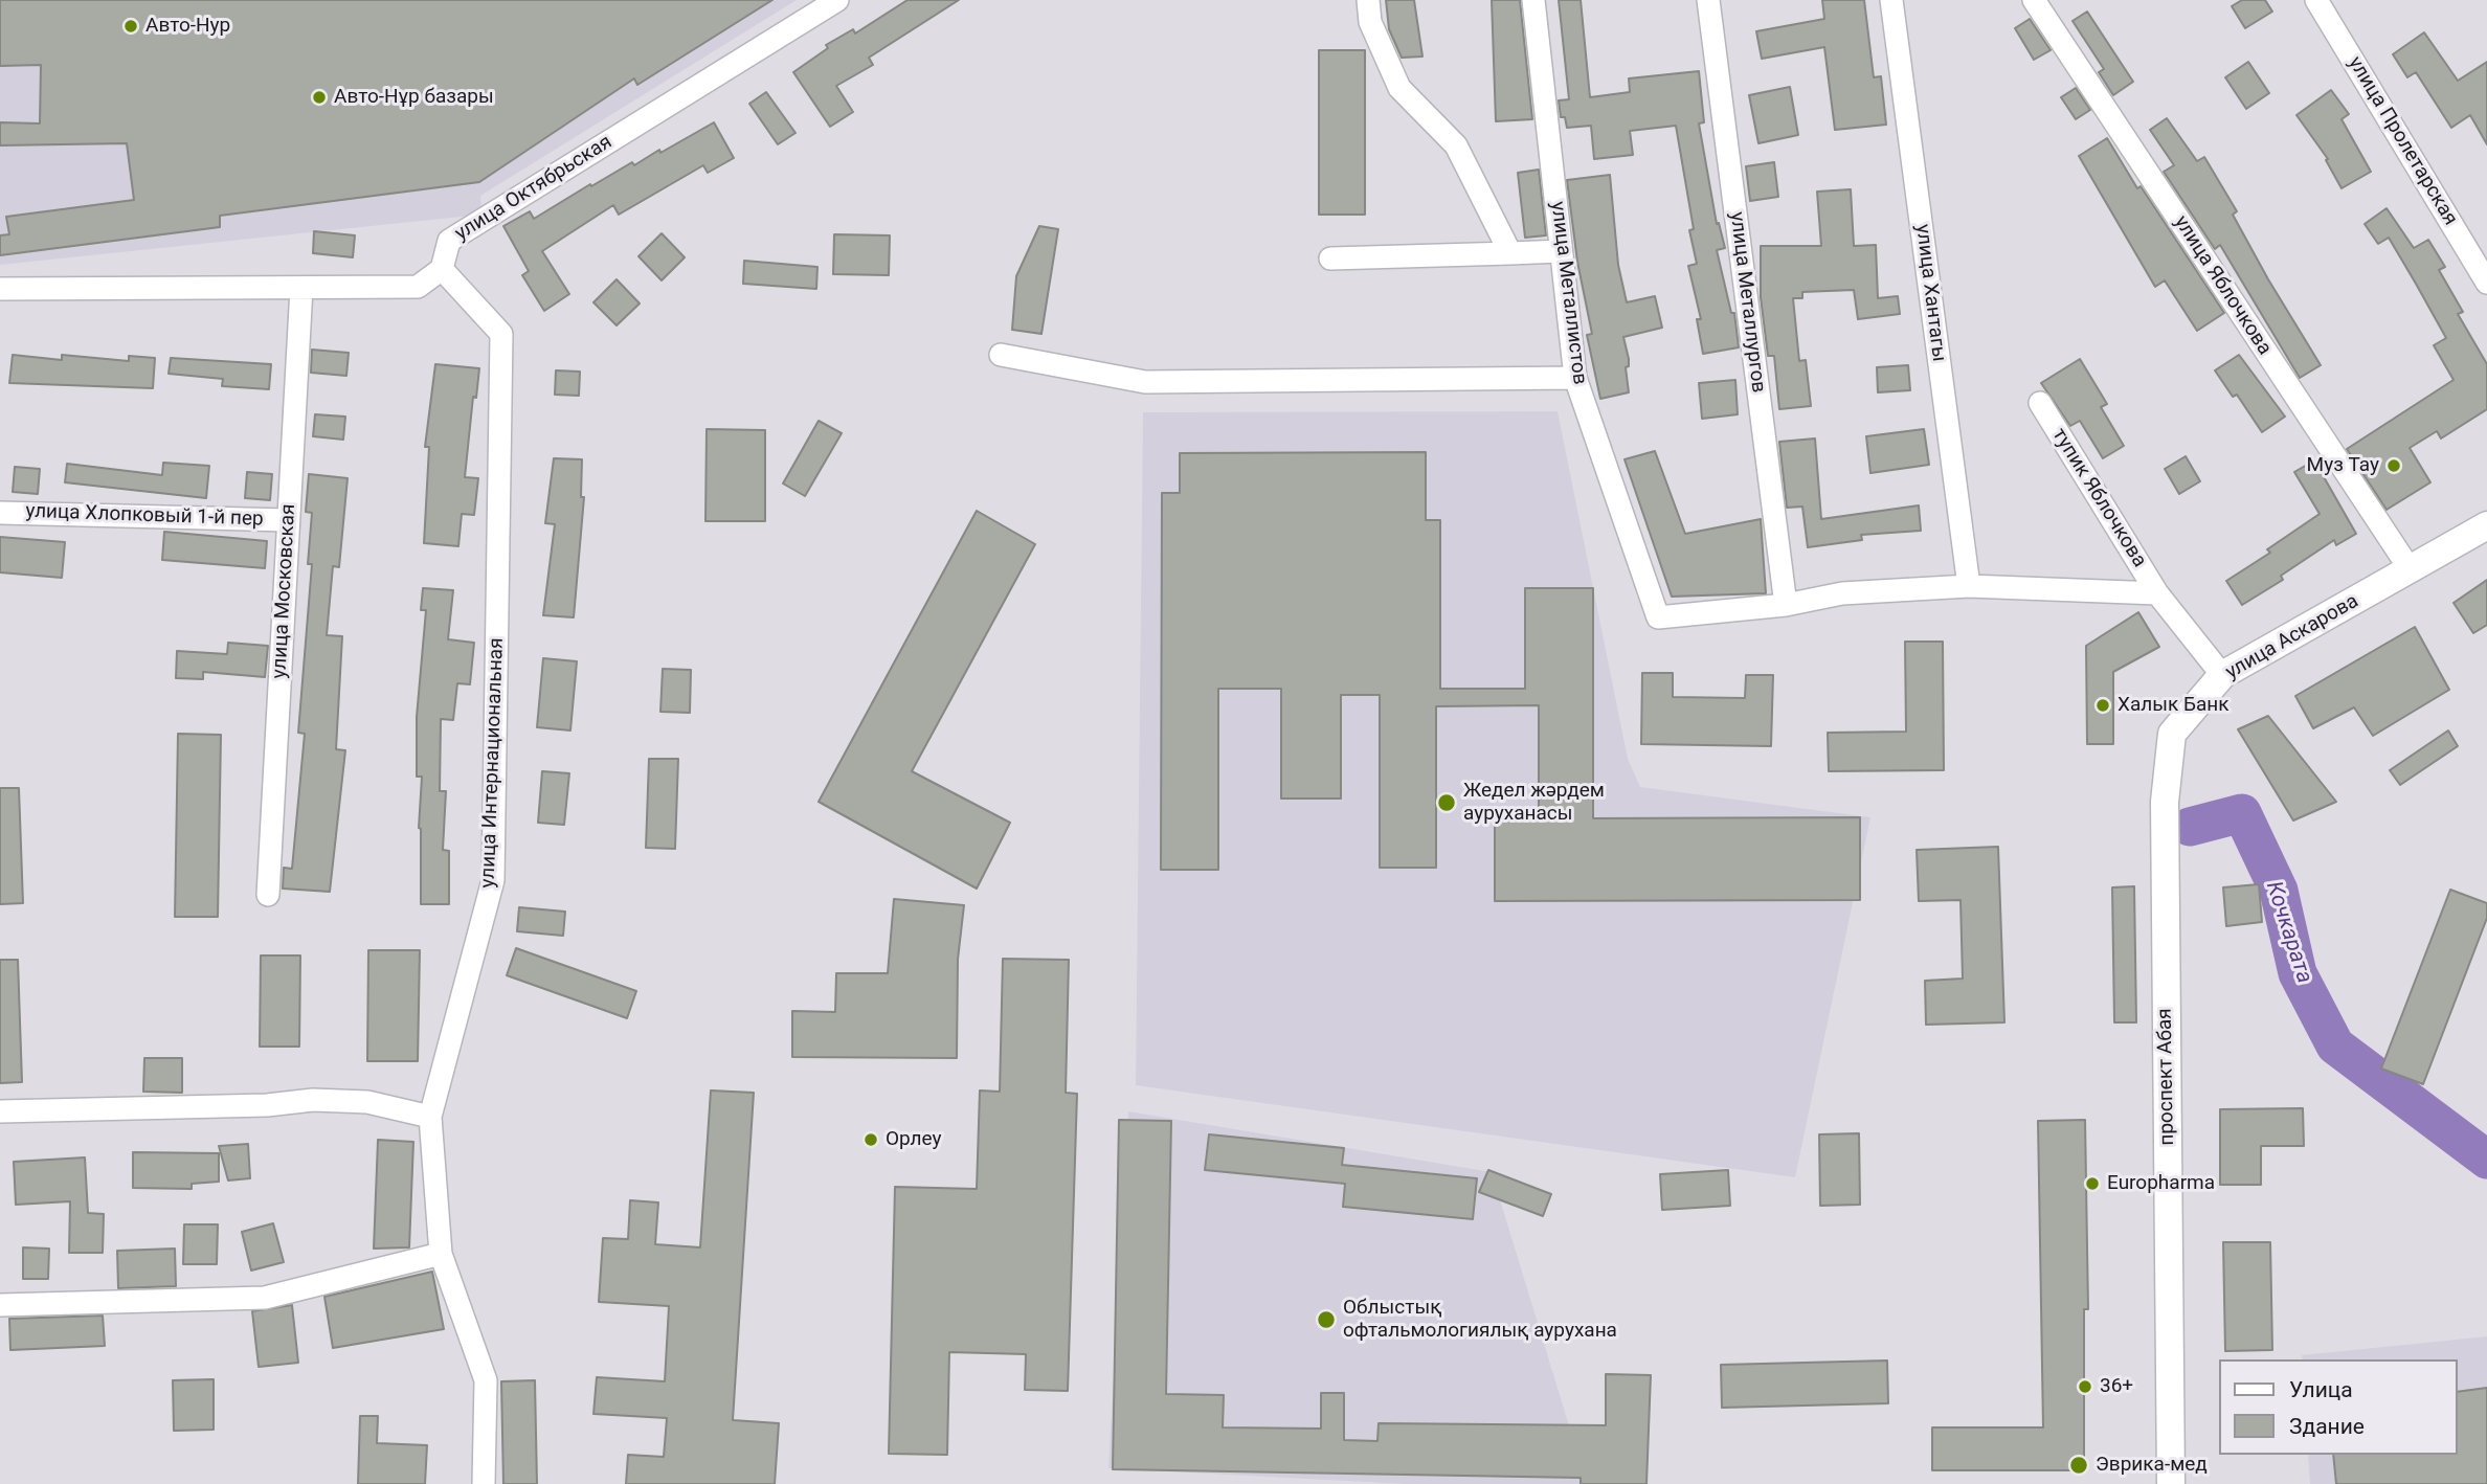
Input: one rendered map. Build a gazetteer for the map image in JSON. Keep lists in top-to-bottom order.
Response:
{
  "streets": {
    "main road": ["улица Аскарова", "проспект Абая"],
    "street": [
      "улица Пролетарская",
      "улица Октябрьская",
      "улица Яблочкова",
      "улица Металлистов",
      "улица Хантагы",
      "улица Металлургов",
      "тупик Яблочкова",
      "улица Хлопковый 1-й пер",
      "улица Московская",
      "улица Интернациональная"
    ]
  },
  "crossings": [
    ["улица Октябрьская", "улица Интернациональная"],
    ["улица Яблочкова", "улица Аскарова"],
    ["улица Металлистов", "улица Металлургов"],
    ["тупик Яблочкова", "улица Аскарова"],
    ["улица Хлопковый 1-й пер", "улица Московская"],
    ["улица Аскарова", "проспект Абая"]
  ],
  "water": ["Кочкарата"],
  "places": [
    "Авто-Нур",
    "Авто-Нұр базары",
    "Муз Тау",
    "Халык Банк",
    "Жедел жәрдем ауруханасы",
    "Орлеу",
    "Europharma",
    "Облыстық офтальмологиялық аурухана",
    "36+",
    "Эврика-мед"
  ],
  "legend": ["Улица", "Здание"]
}
